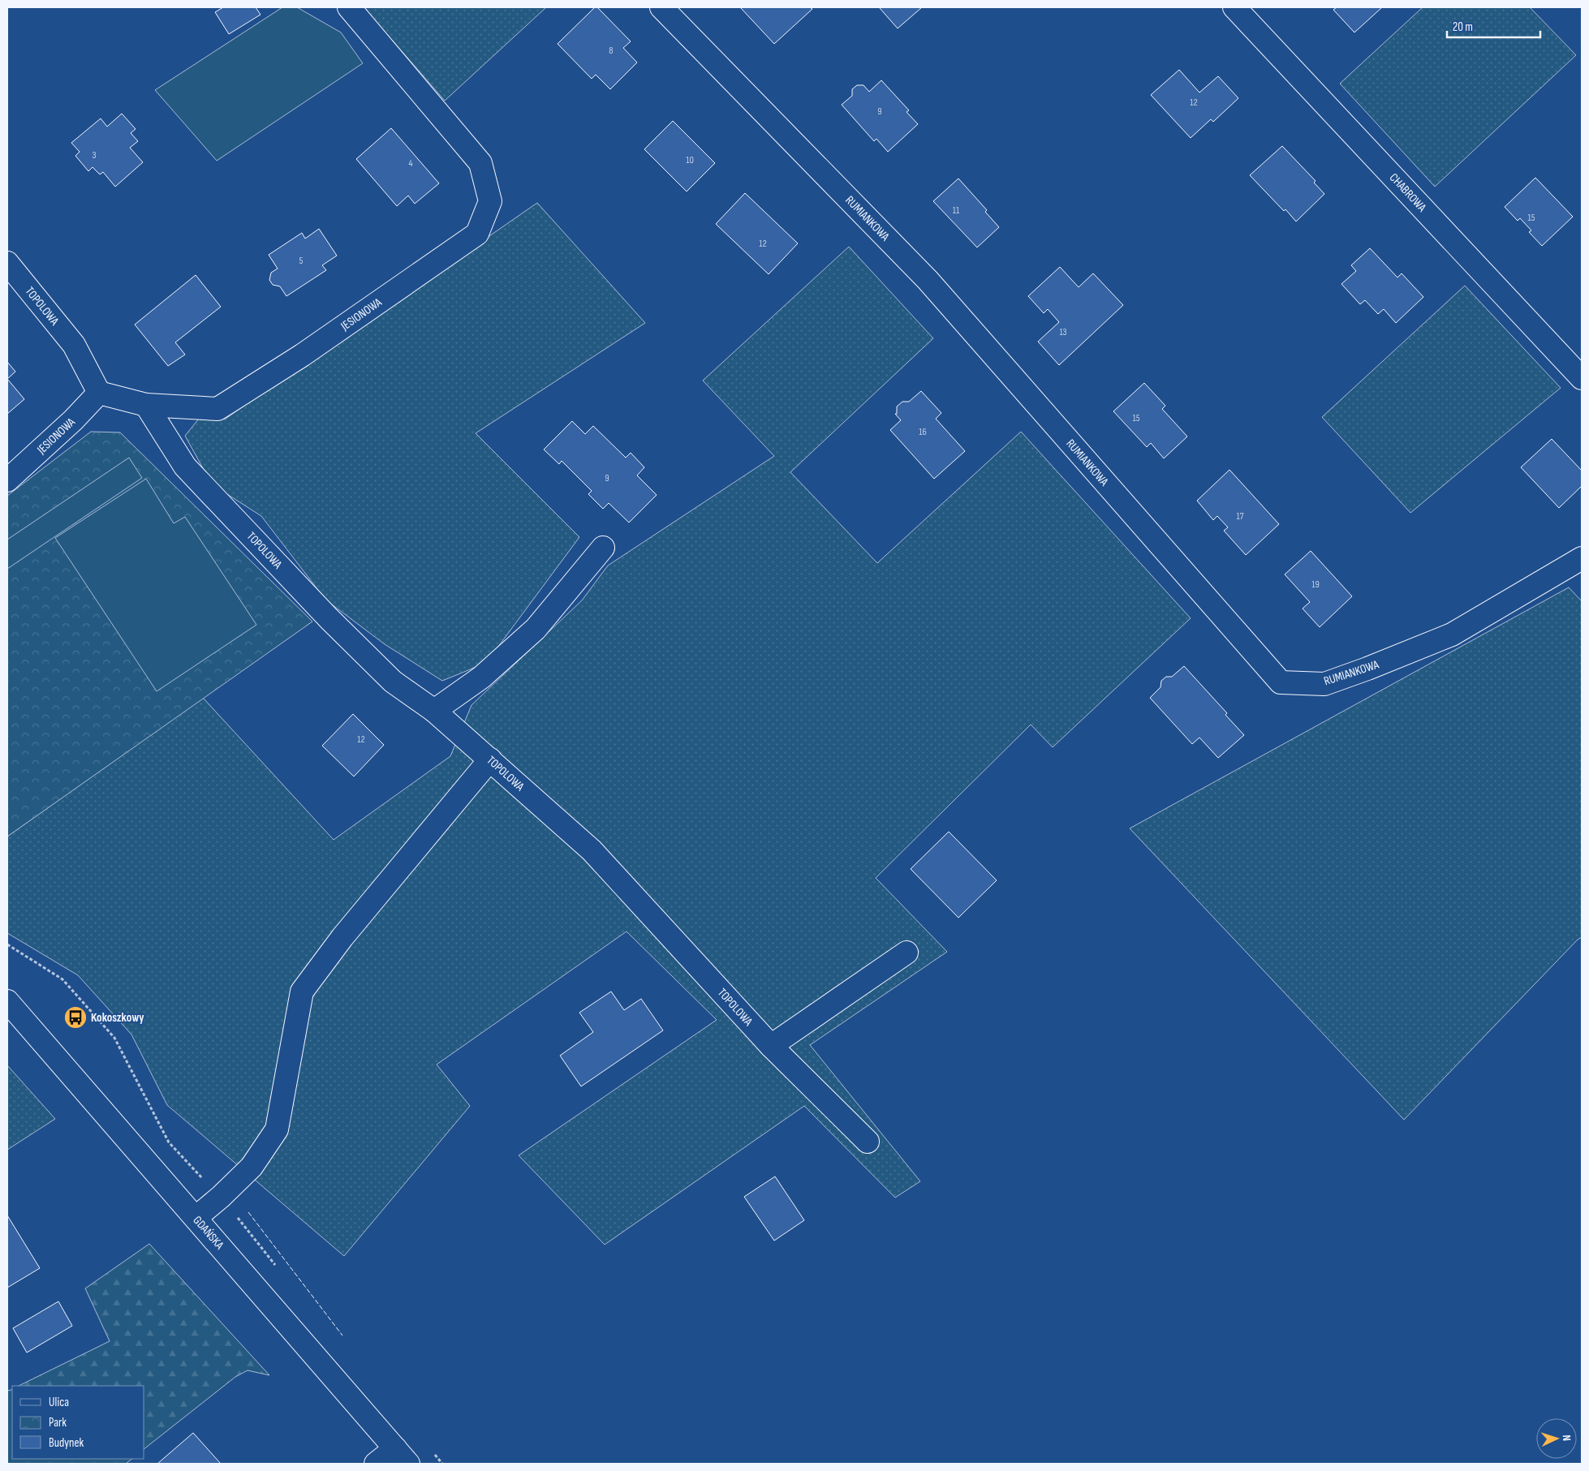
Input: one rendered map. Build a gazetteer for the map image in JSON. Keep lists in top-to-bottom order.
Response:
{
  "streets": {
    "street": [
      "CHABROWA",
      "RUMIANKOWA",
      "TOPOLOWA",
      "JESIONOWA",
      "GDAŃSKA"
    ]
  },
  "crossings": [
    ["TOPOLOWA", "JESIONOWA"]
  ],
  "places": {
    "bus stop": ["Kokoszkowy"]
  },
  "house_numbers": [
    "8",
    "12",
    "9",
    "3",
    "10",
    "4",
    "11",
    "15",
    "12",
    "5",
    "13",
    "15",
    "16",
    "9",
    "17",
    "19",
    "12"
  ],
  "legend": ["Ulica", "Park", "Budynek"],
  "scale_bar": "20 m",
  "north": "right"
}
